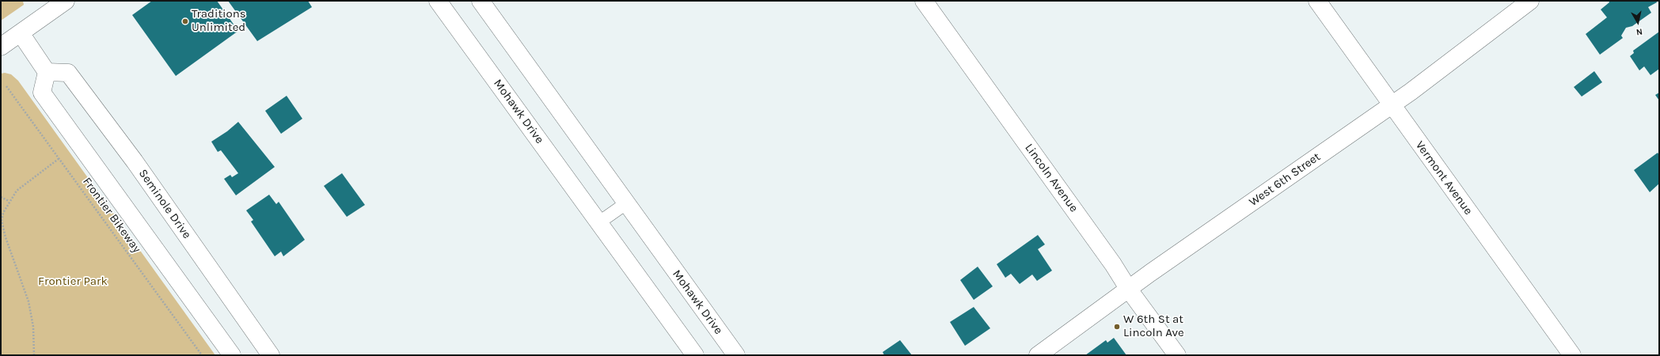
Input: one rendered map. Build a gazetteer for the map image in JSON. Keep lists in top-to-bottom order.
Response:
{
  "streets": {
    "street": [
      "Mohawk Drive",
      "Lincoln Avenue",
      "Vermont Avenue",
      "West 6th Street",
      "Seminole Drive"
    ],
    "path": ["Frontier Bikeway"]
  },
  "crossings": [
    ["Lincoln Avenue", "West 6th Street"],
    ["Vermont Avenue", "West 6th Street"]
  ],
  "parks": ["Frontier Park"],
  "places": ["Traditions Unlimited", "W 6th St at Lincoln Ave"],
  "north": "bottom"
}
